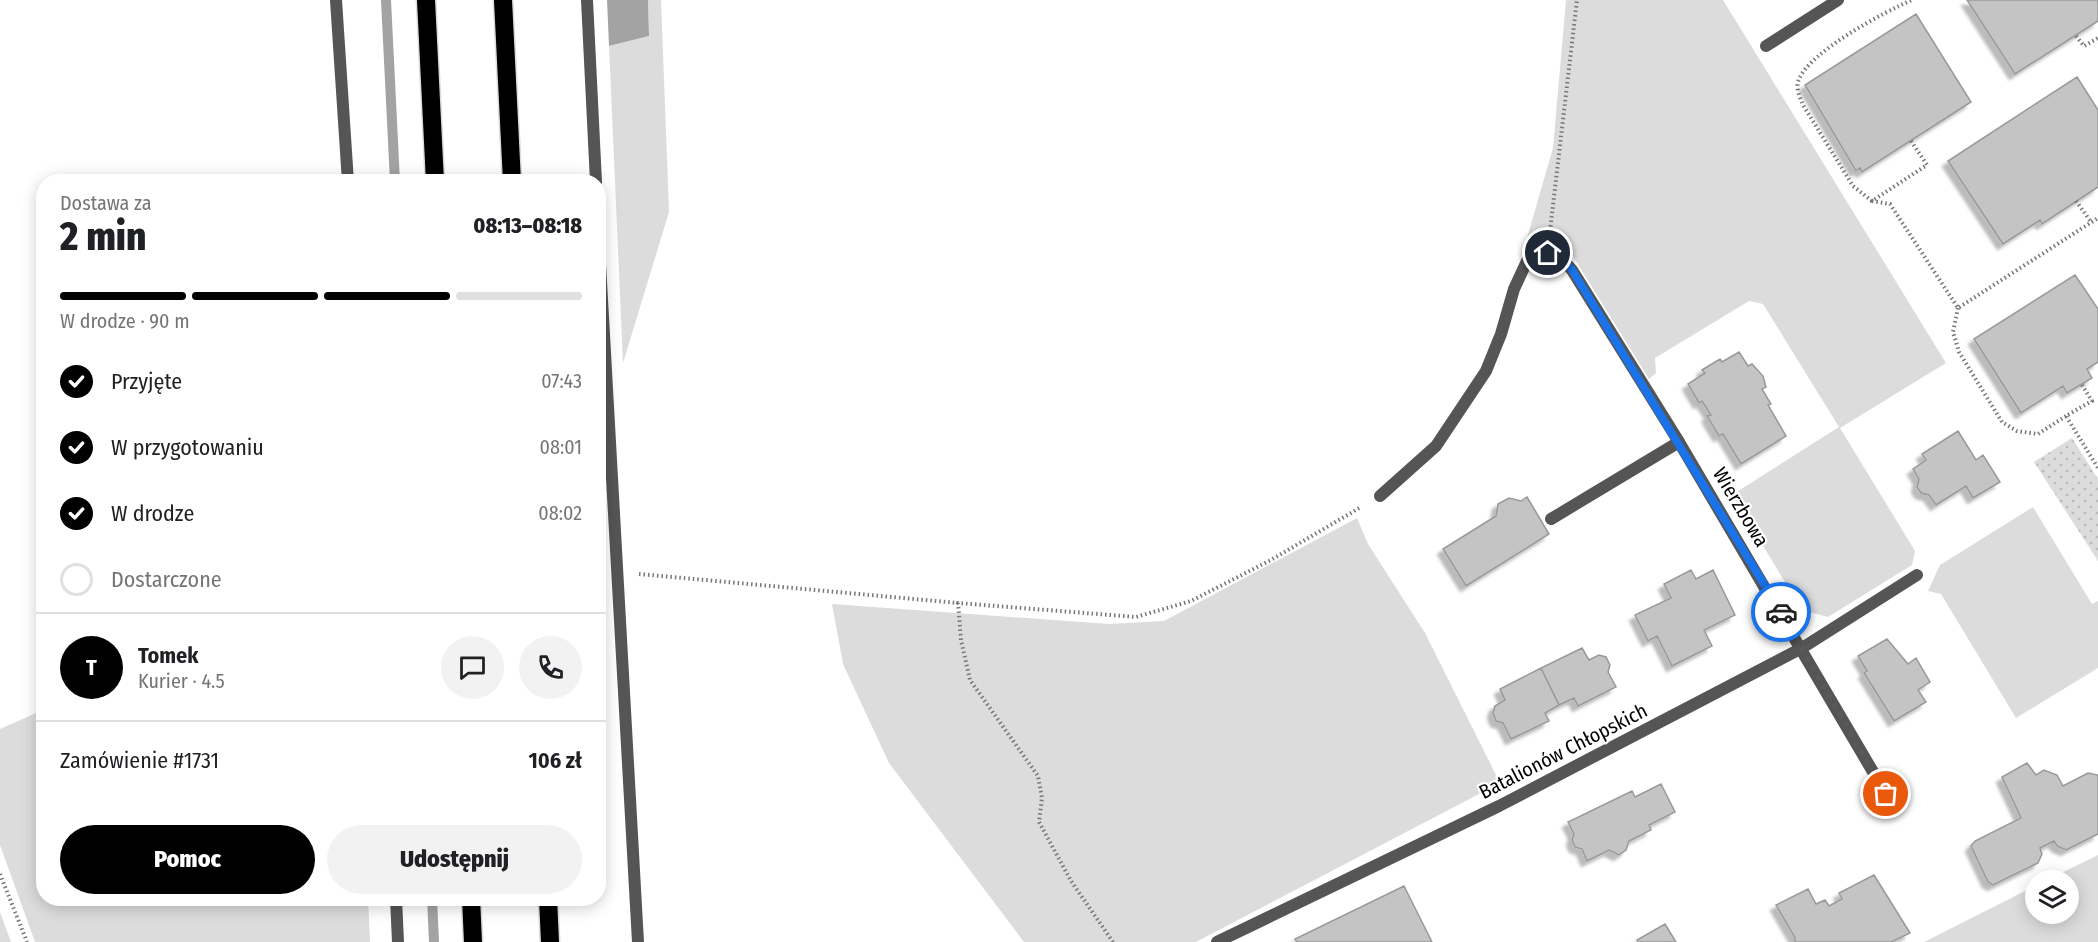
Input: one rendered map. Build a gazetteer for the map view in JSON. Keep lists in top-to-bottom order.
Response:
{
  "streets": {
    "street": ["Wierzbowa", "Batalionów Chłopskich"]
  },
  "crossings": [
    ["Wierzbowa", "Batalionów Chłopskich"]
  ],
  "page": {
    "heading": ["2 min", "Dostawa za", "08:13–08:18"],
    "panel": [
      "Tomek",
      "Kurier · 4.5",
      "Zamówienie #1731",
      "106 zł"
    ],
    "bar": "W drodze · 90 m",
    "list": [
      ["Przyjęte", "07:43"],
      ["W przygotowaniu", "08:01"],
      ["W drodze", "08:02"],
      "Dostarczone"
    ],
    "round": "T",
    "buttons": ["Pomoc", "Udostępnij"]
  }
}
